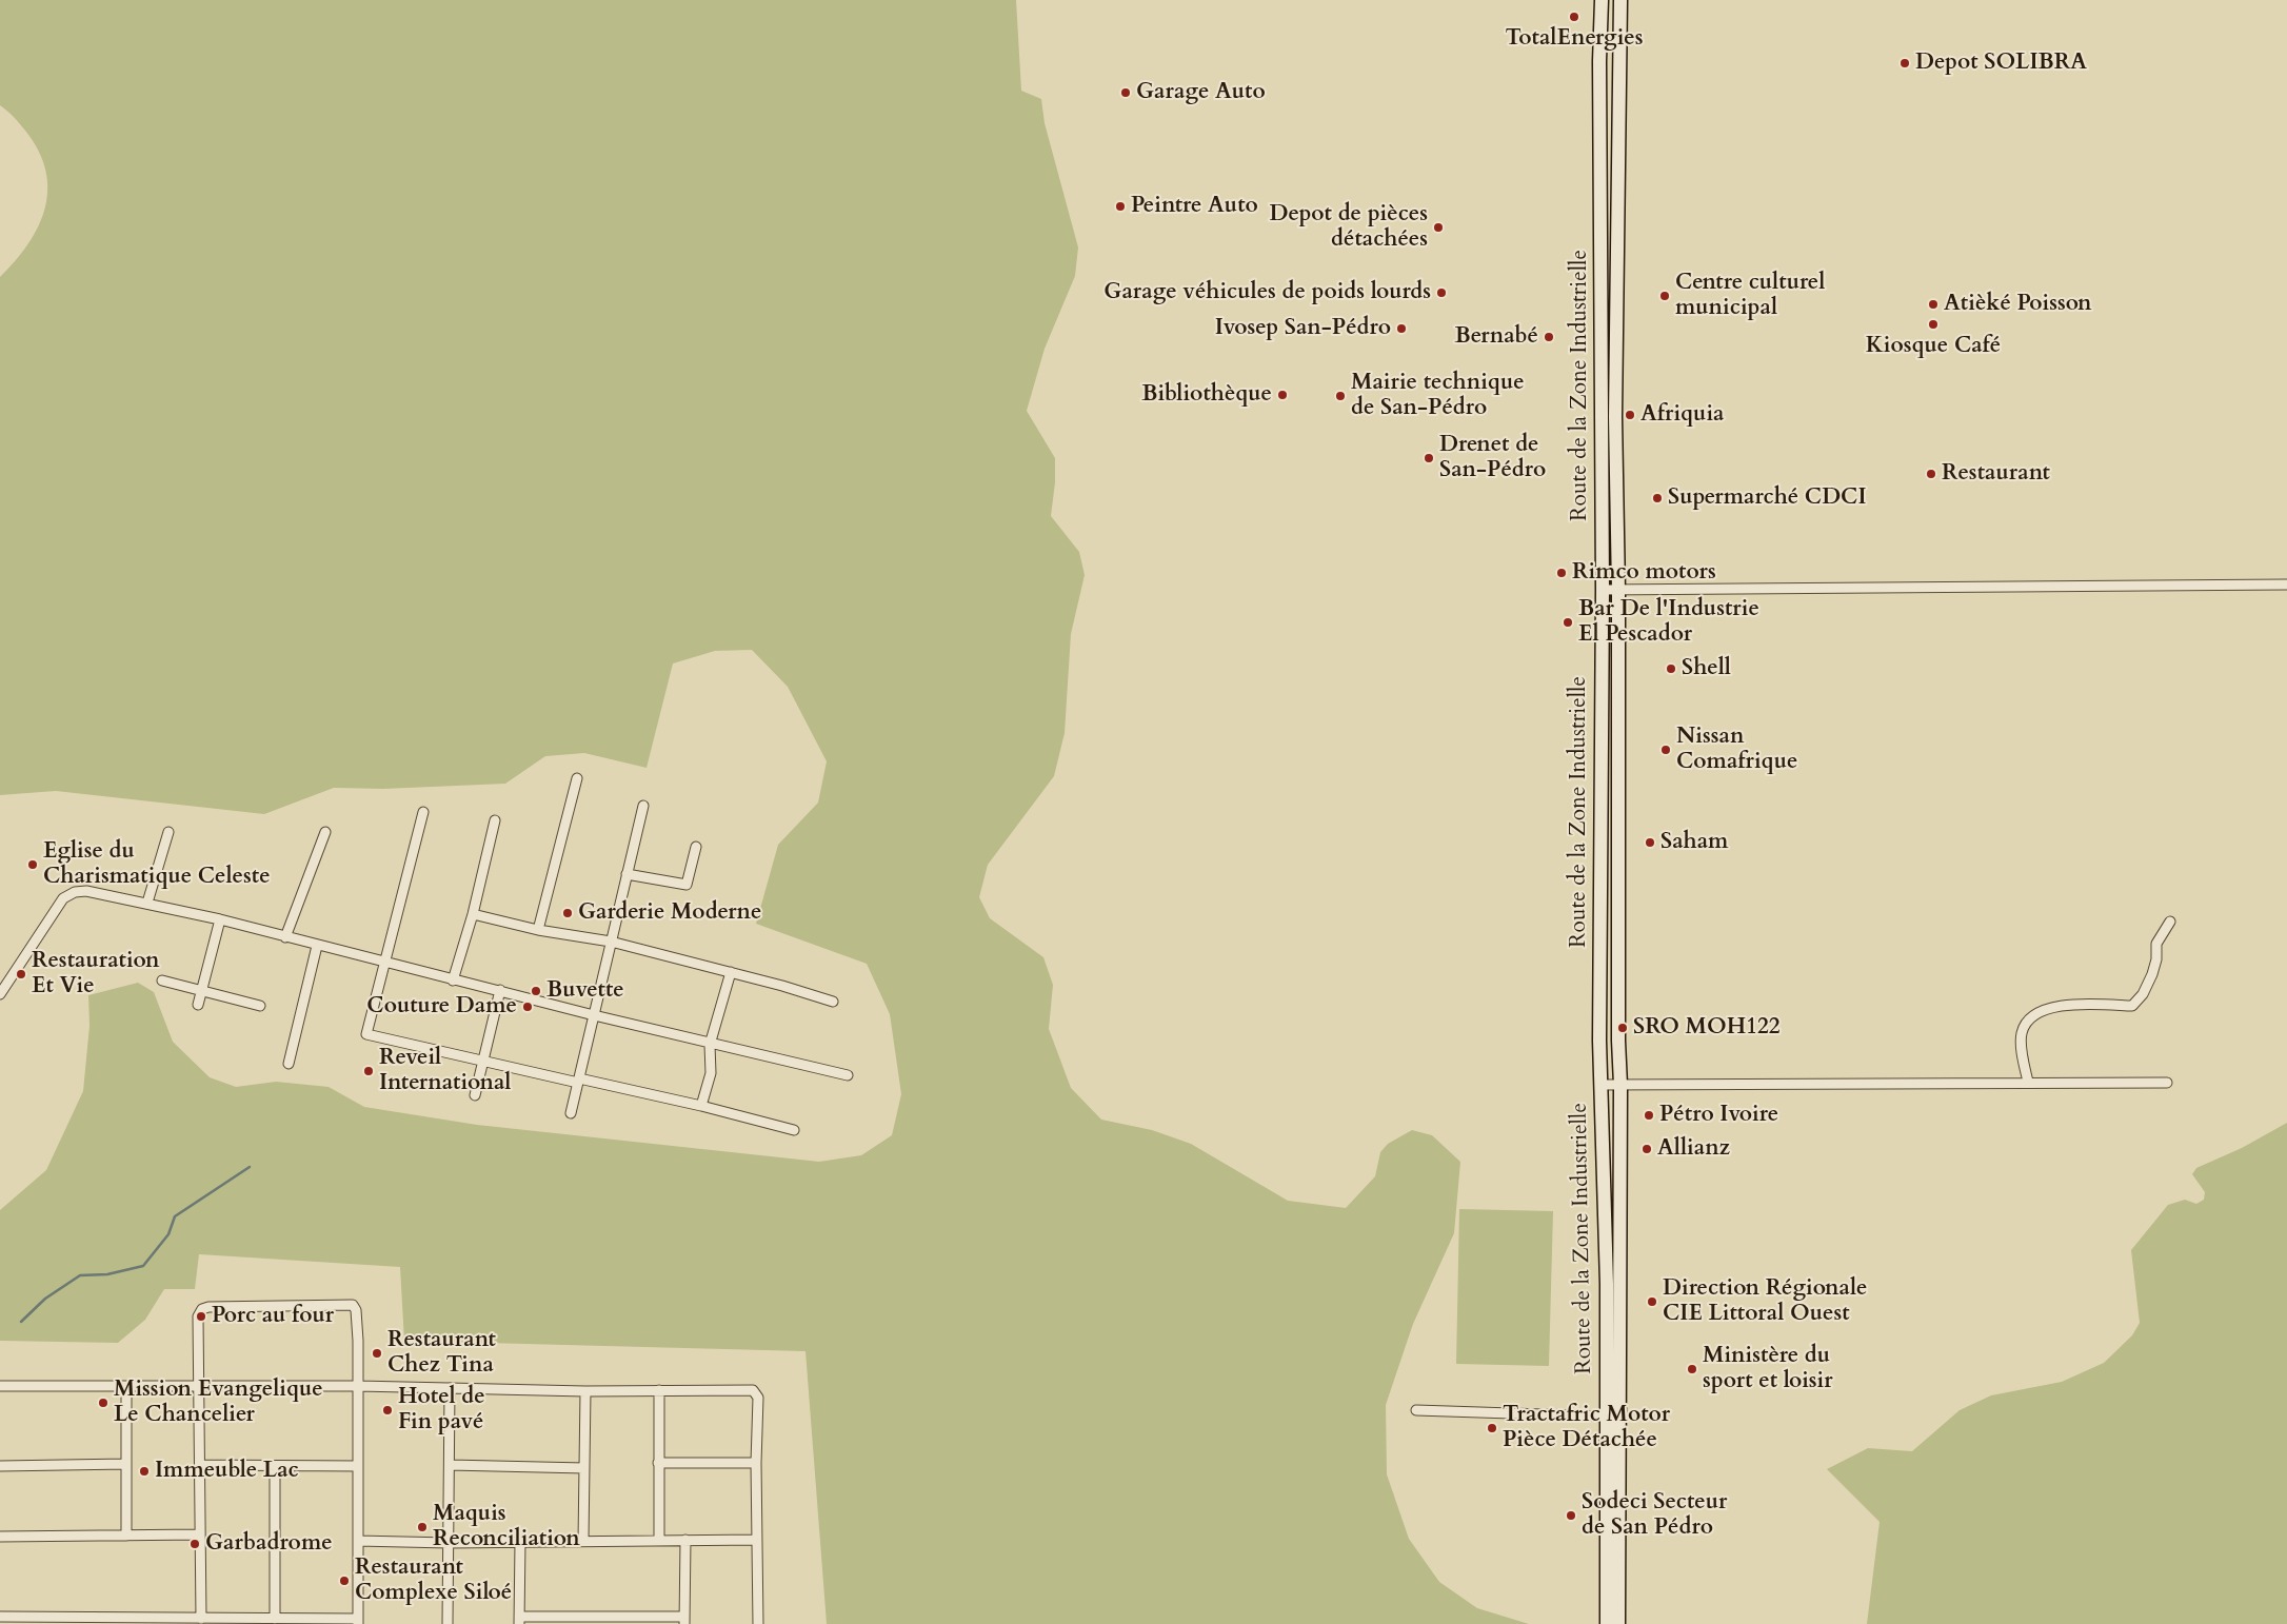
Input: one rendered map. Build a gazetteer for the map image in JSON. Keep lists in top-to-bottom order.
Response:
{
  "streets": {
    "main road": ["Route de la Zone Industrielle"]
  },
  "places": [
    "TotalEnergies",
    "Depot SOLIBRA",
    "Garage Auto",
    "Peintre Auto",
    "Depot de pièces détachées",
    "Garage véhicules de poids lourds",
    "Centre culturel municipal",
    "Atièké Poisson",
    "Kiosque Café",
    "Ivosep San-Pédro",
    "Bernabé",
    "Bibliothèque",
    "Mairie technique de San-Pédro",
    "Afriquia",
    "Drenet de San-Pédro",
    "Restaurant",
    "Supermarché CDCI",
    "Rimco motors",
    "Bar De l'Industrie El Pescador",
    "Shell",
    "Nissan Comafrique",
    "Saham",
    "Eglise du Charismatique Celeste",
    "Garderie Moderne",
    "Restauration Et Vie",
    "Buvette",
    "Couture Dame",
    "SRO MOH122",
    "Reveil International",
    "Pétro Ivoire",
    "Allianz",
    "Direction Régionale CIE Littoral Ouest",
    "Porc au four",
    "Restaurant Chez Tina",
    "Ministère du sport et loisir",
    "Mission Evangelique Le Chancelier",
    "Hotel de Fin pavé",
    "Tractafric Motor Pièce Détachée",
    "Immeuble Lac",
    "Sodeci Secteur de San Pédro",
    "Maquis Reconciliation",
    "Garbadrome",
    "Restaurant Complexe Siloé"
  ]
}
